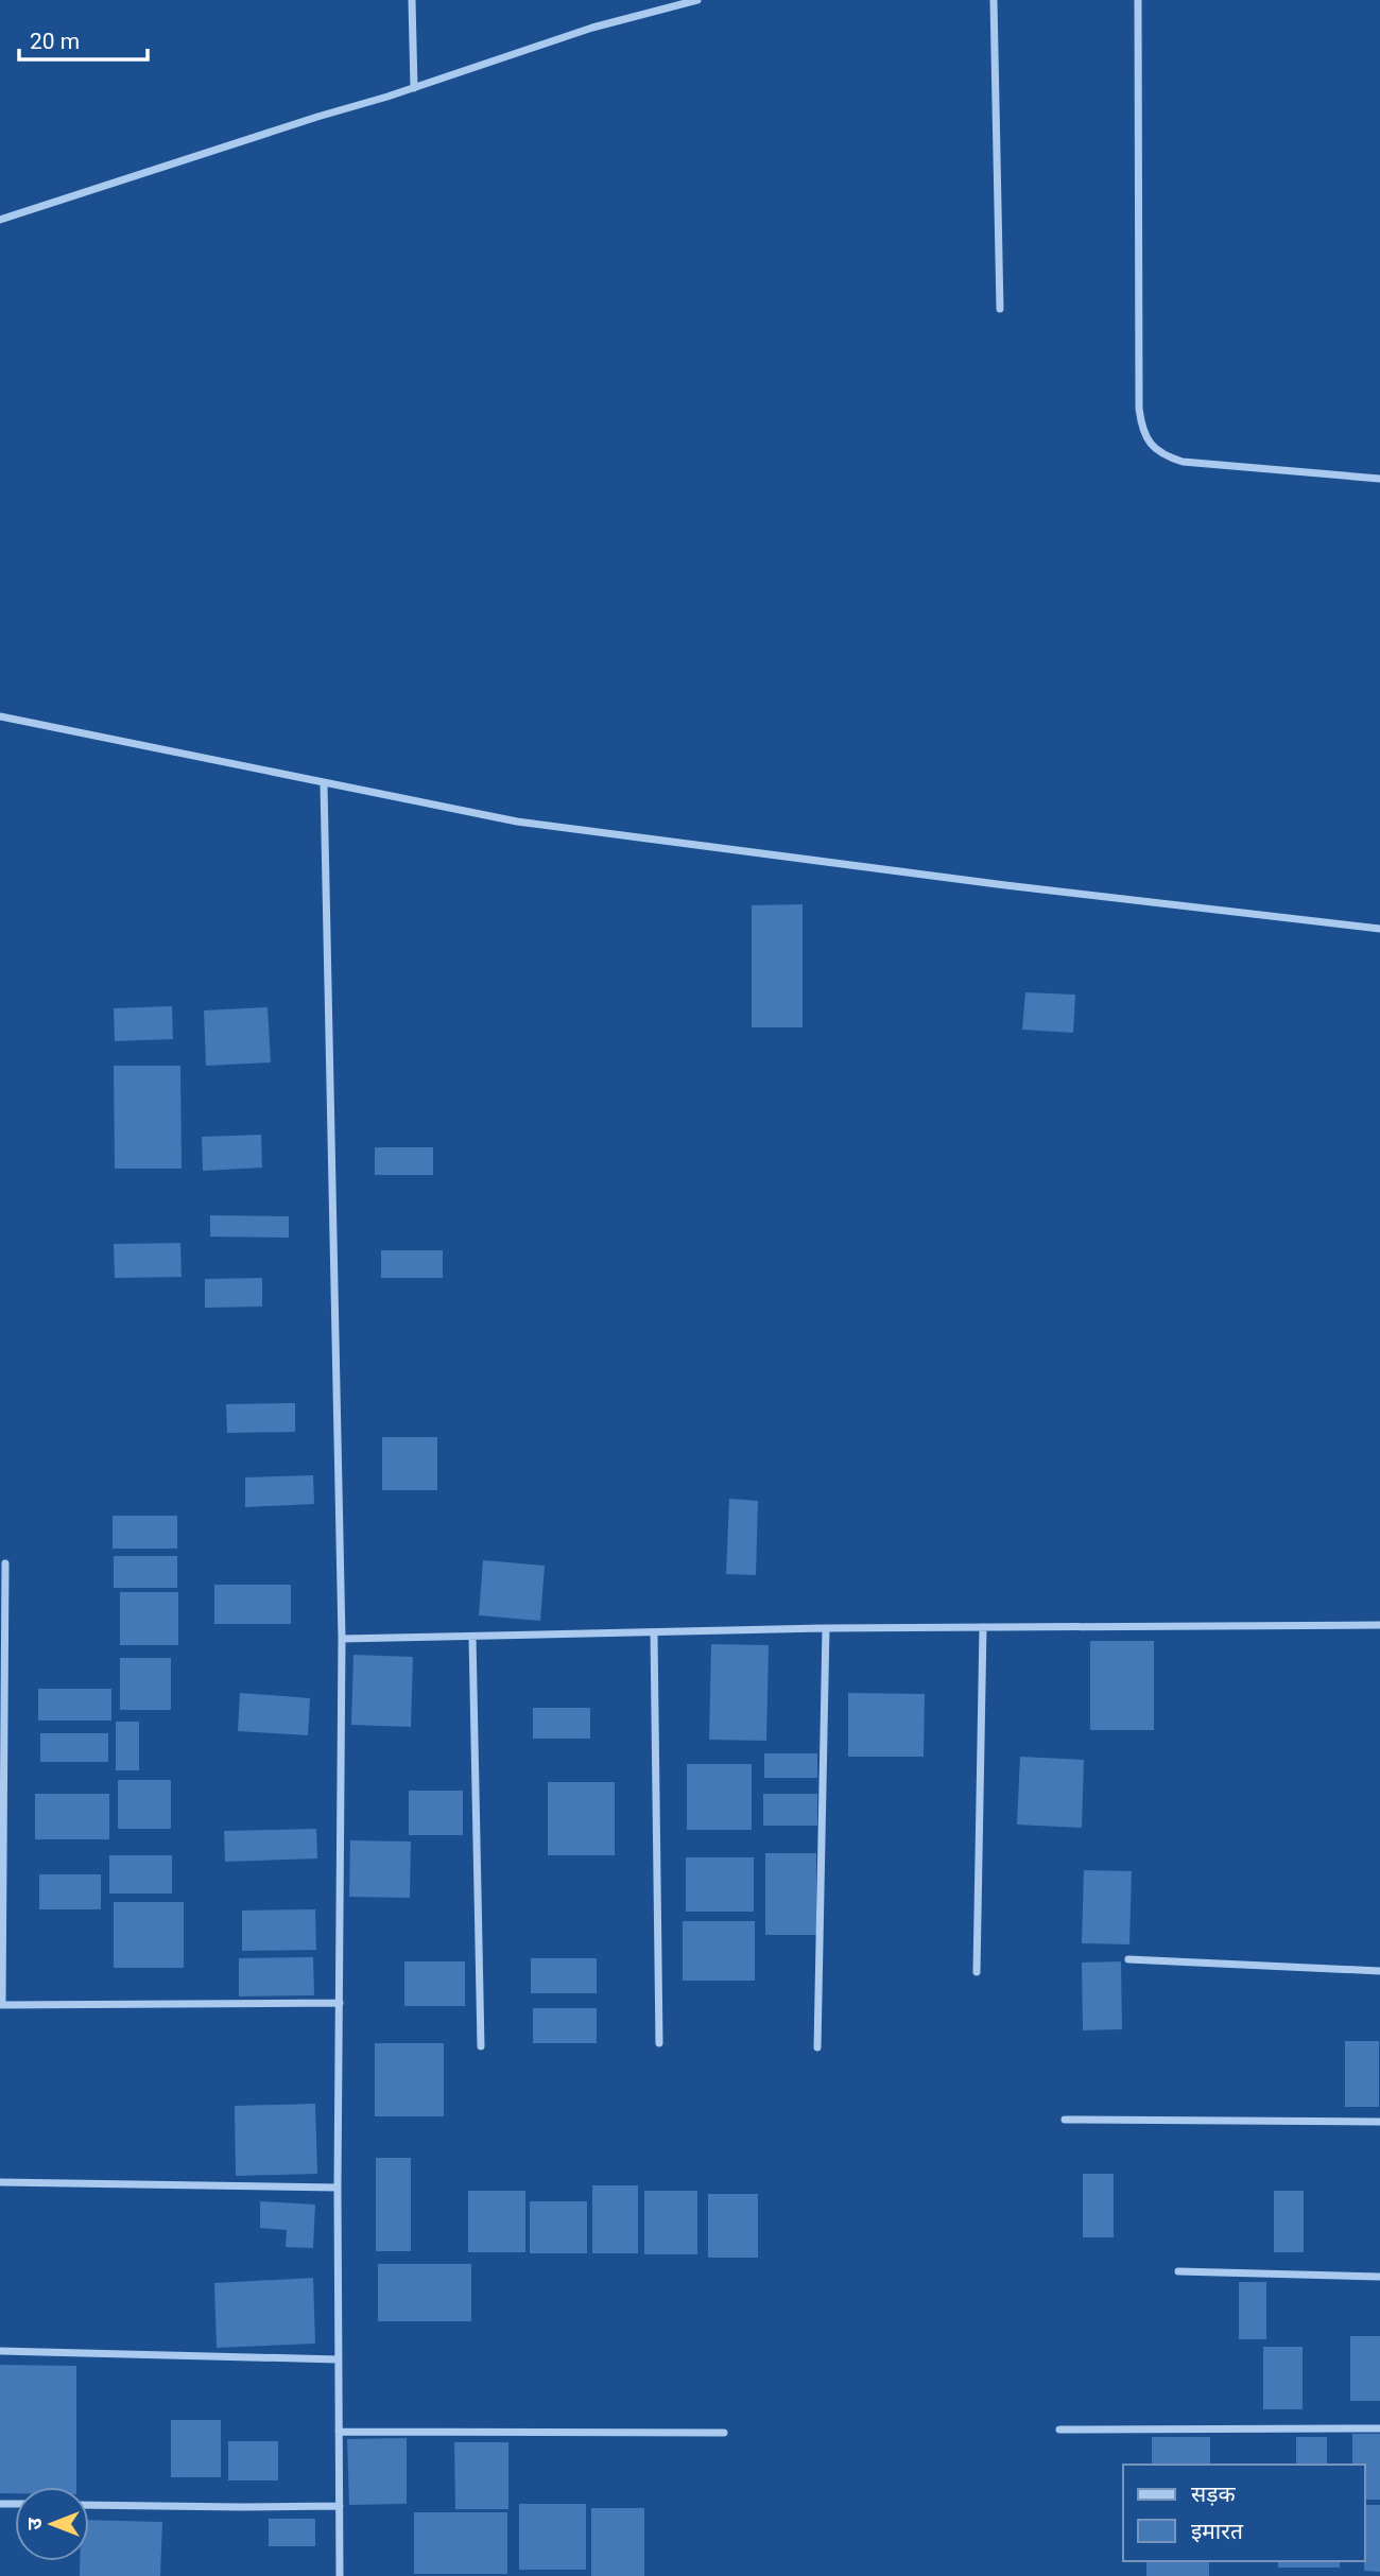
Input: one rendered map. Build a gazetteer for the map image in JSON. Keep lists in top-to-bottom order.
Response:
{
  "legend": ["सड़क", "इमारत"],
  "scale_bar": "20 m",
  "north": "left"
}
